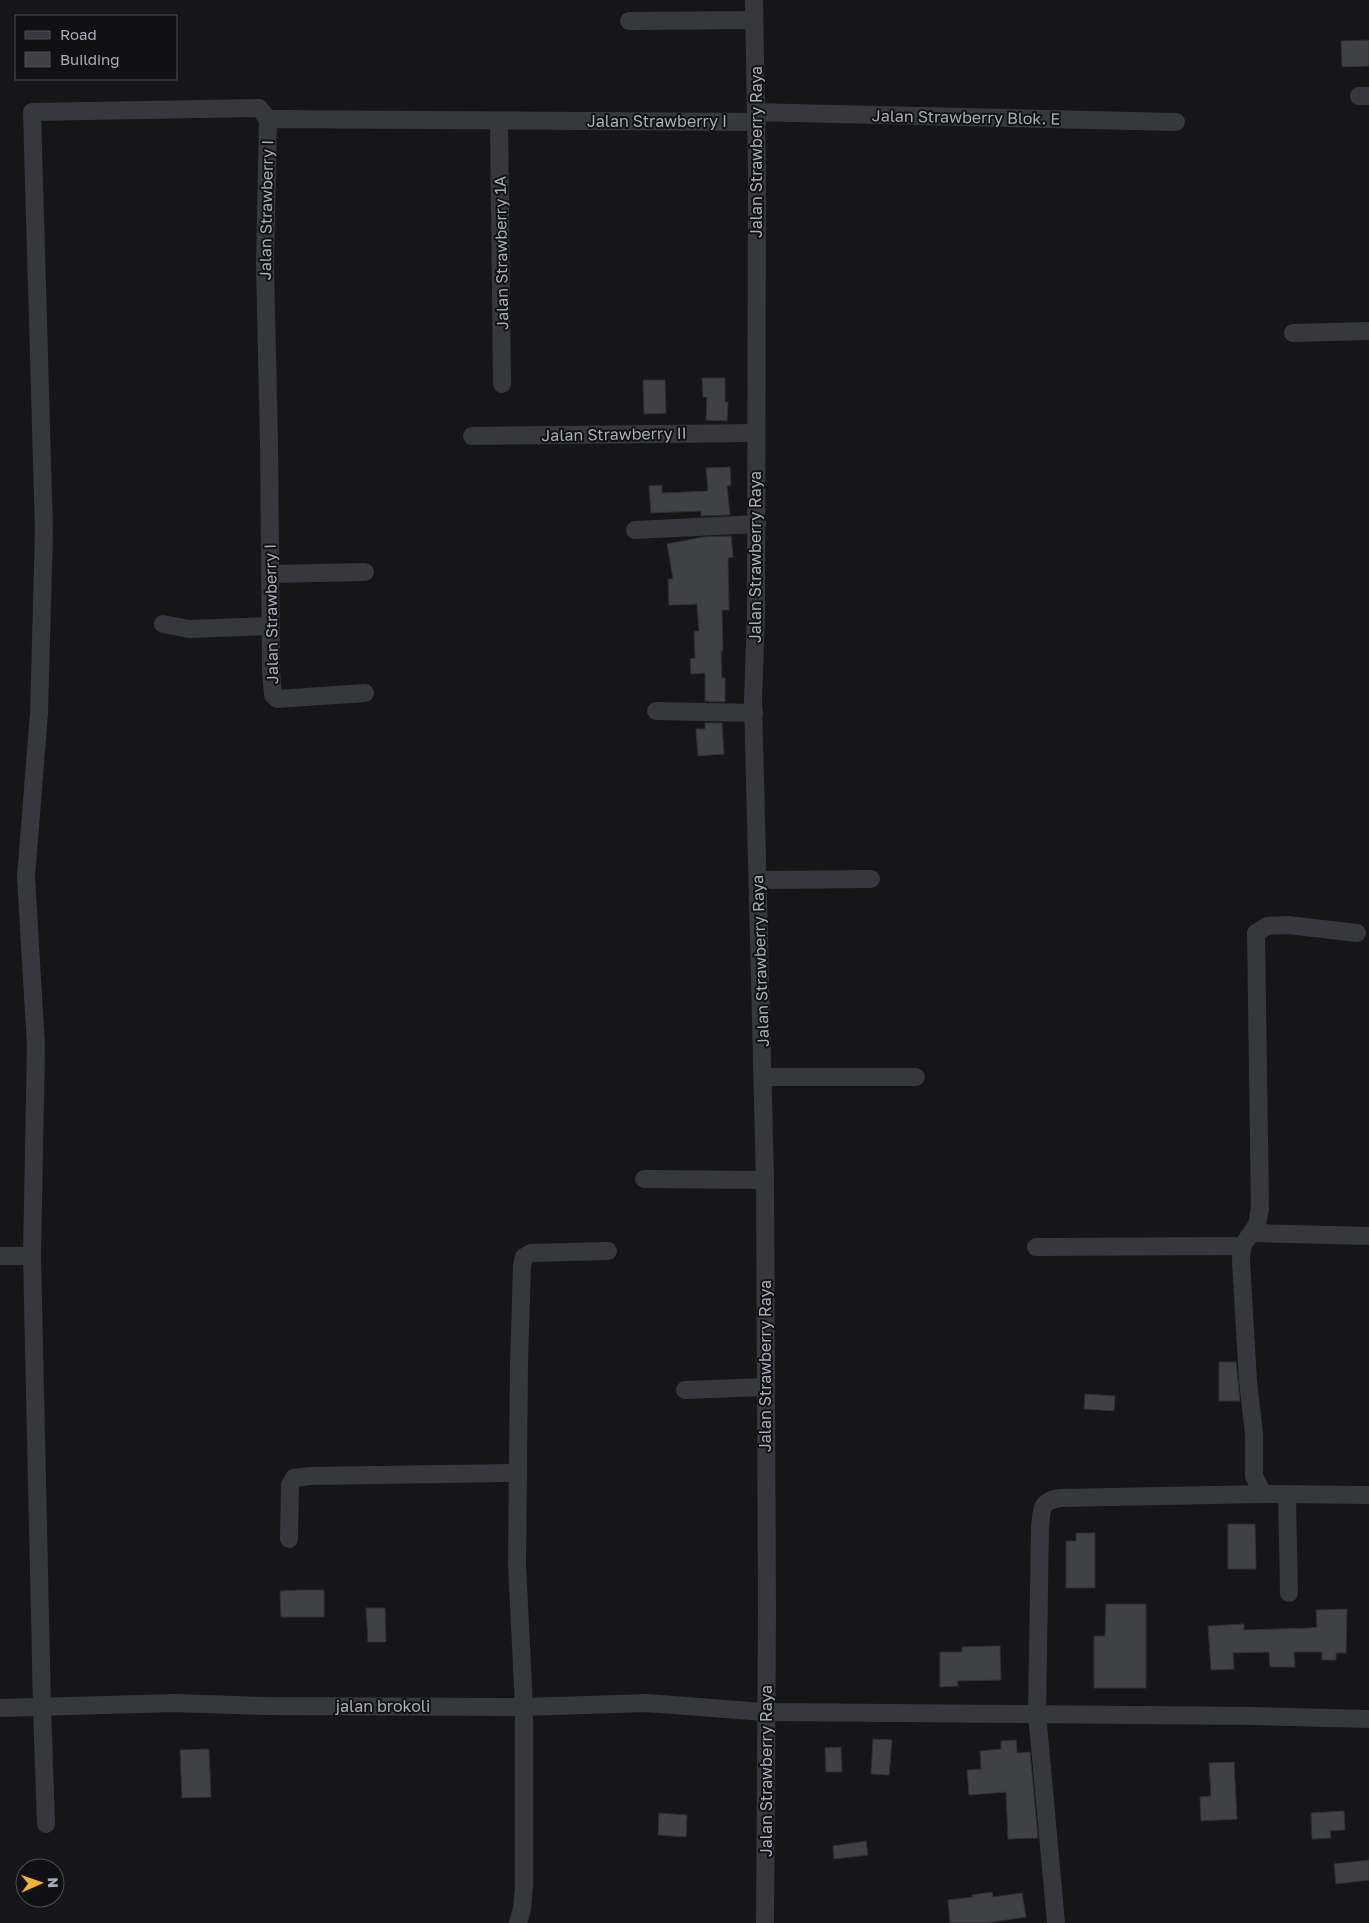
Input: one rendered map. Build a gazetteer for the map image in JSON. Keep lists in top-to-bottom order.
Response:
{
  "streets": {
    "street": [
      "Jalan Strawberry Blok. E",
      "Jalan Strawberry I",
      "Jalan Strawberry Raya",
      "Jalan Strawberry 1A",
      "Jalan Strawberry II",
      "jalan brokoli"
    ]
  },
  "crossings": [
    ["Jalan Strawberry Blok. E", "Jalan Strawberry I"],
    ["Jalan Strawberry Blok. E", "Jalan Strawberry Raya"],
    ["Jalan Strawberry I", "Jalan Strawberry Raya"],
    ["Jalan Strawberry I", "Jalan Strawberry 1A"],
    ["Jalan Strawberry Raya", "Jalan Strawberry II"],
    ["Jalan Strawberry Raya", "jalan brokoli"]
  ],
  "legend": ["Road", "Building"],
  "north": "right"
}
